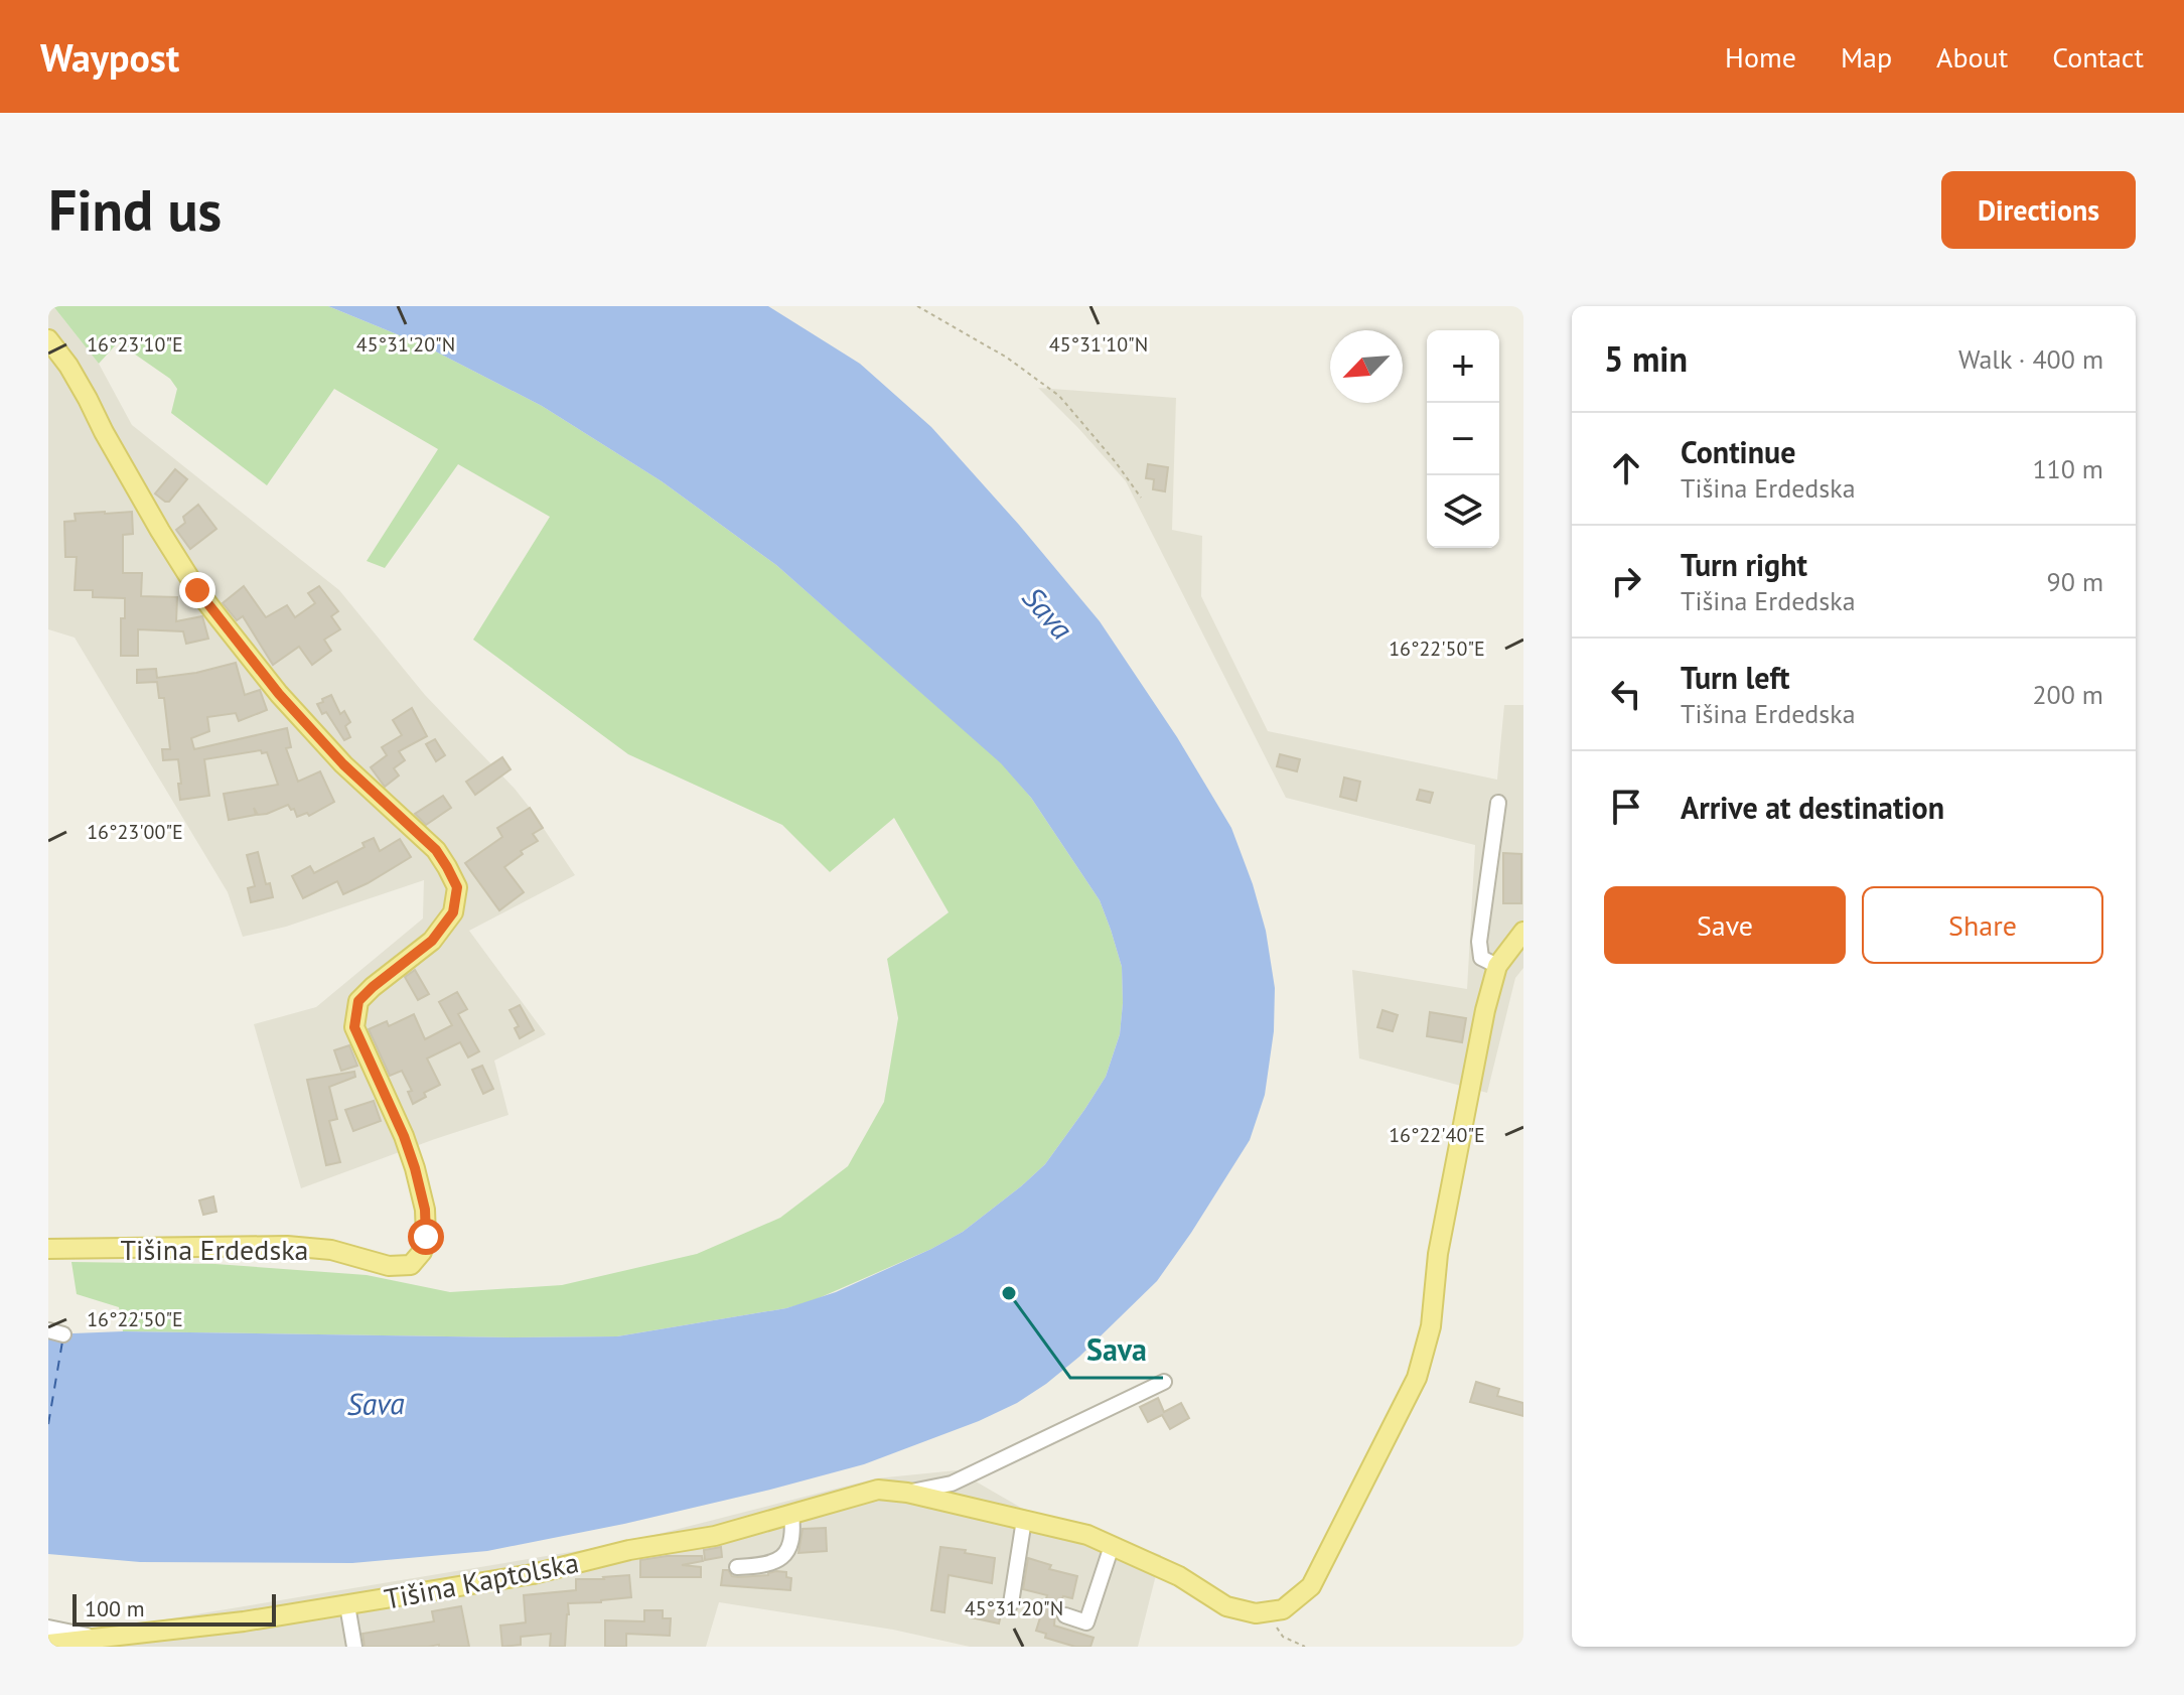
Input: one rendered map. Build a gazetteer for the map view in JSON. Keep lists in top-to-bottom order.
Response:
{
  "streets": {
    "main road": ["Tišina Erdedska", "Tišina Kaptolska"]
  },
  "water": ["Sava"],
  "places": ["Sava"],
  "scale_bar": "100 m",
  "north": "bottom left",
  "page": {
    "header": "Waypost",
    "nav": [
      "Home",
      "Map",
      "About",
      "Contact"
    ],
    "buttons": [
      "Directions",
      ["Save", "Share"]
    ],
    "title": "Find us",
    "heading": ["5 min", "Walk · 400 m"],
    "map_buttons": ["+", "−"],
    "list": [
      ["Continue", "Tišina Erdedska", "110 m"],
      ["Turn right", "Tišina Erdedska", "90 m"],
      ["Turn left", "Tišina Erdedska", "200 m"],
      "Arrive at destination"
    ],
    "scale": "100 m"
  },
  "coordinates": [
    "45°31'10\"N",
    "45°31'20\"N",
    "16°23'10\"E",
    "16°22'50\"E",
    "16°23'00\"E",
    "16°22'40\"E"
  ]
}
